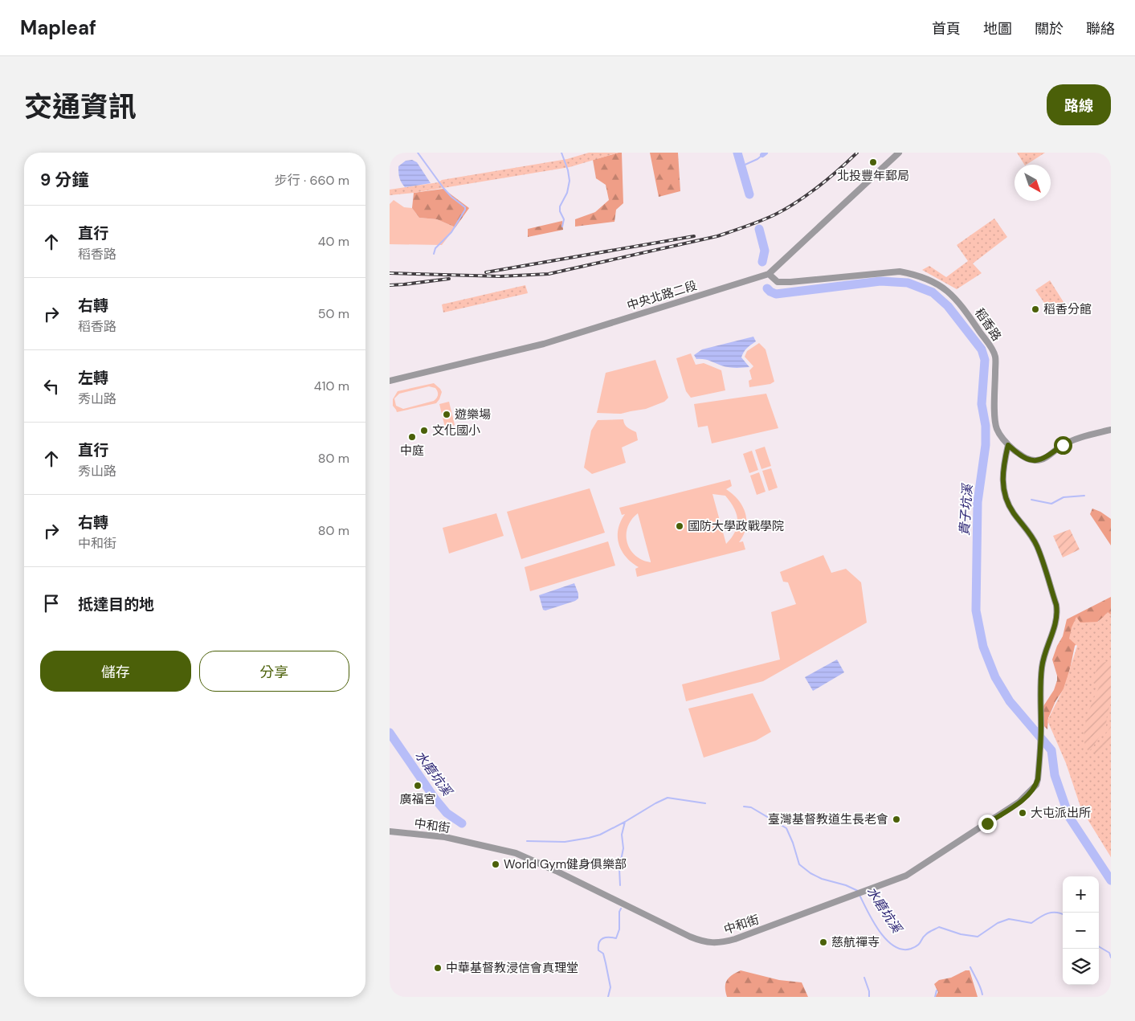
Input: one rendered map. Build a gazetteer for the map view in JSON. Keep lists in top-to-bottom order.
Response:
{
  "streets": {
    "street": ["中央北路二段", "稻香路", "中和街"]
  },
  "crossings": [
    ["中央北路二段", "稻香路"],
    ["稻香路", "中和街"]
  ],
  "water": ["貴子坑溪", "水磨坑溪"],
  "places": [
    "北投豐年郵局",
    "稻香分館",
    "遊樂場",
    "文化國小",
    "中庭",
    "國防大學政戰學院",
    "廣福宮",
    "大屯派出所",
    "臺灣基督教道生長老會",
    "World Gym健身俱樂部",
    "慈航禪寺",
    "中華基督教浸信會真理堂"
  ],
  "north": "bottom right",
  "page": {
    "header": "Mapleaf",
    "nav": [
      "首頁",
      "地圖",
      "關於",
      "聯絡"
    ],
    "title": "交通資訊",
    "buttons": [
      "路線",
      ["儲存", "分享"]
    ],
    "heading": ["9 分鐘", "步行 · 660 m"],
    "list": [
      ["直行", "稻香路", "40 m"],
      ["右轉", "稻香路", "50 m"],
      ["左轉", "秀山路", "410 m"],
      ["直行", "秀山路", "80 m"],
      ["右轉", "中和街", "80 m"],
      "抵達目的地"
    ],
    "map_buttons": ["+", "−"]
  }
}
